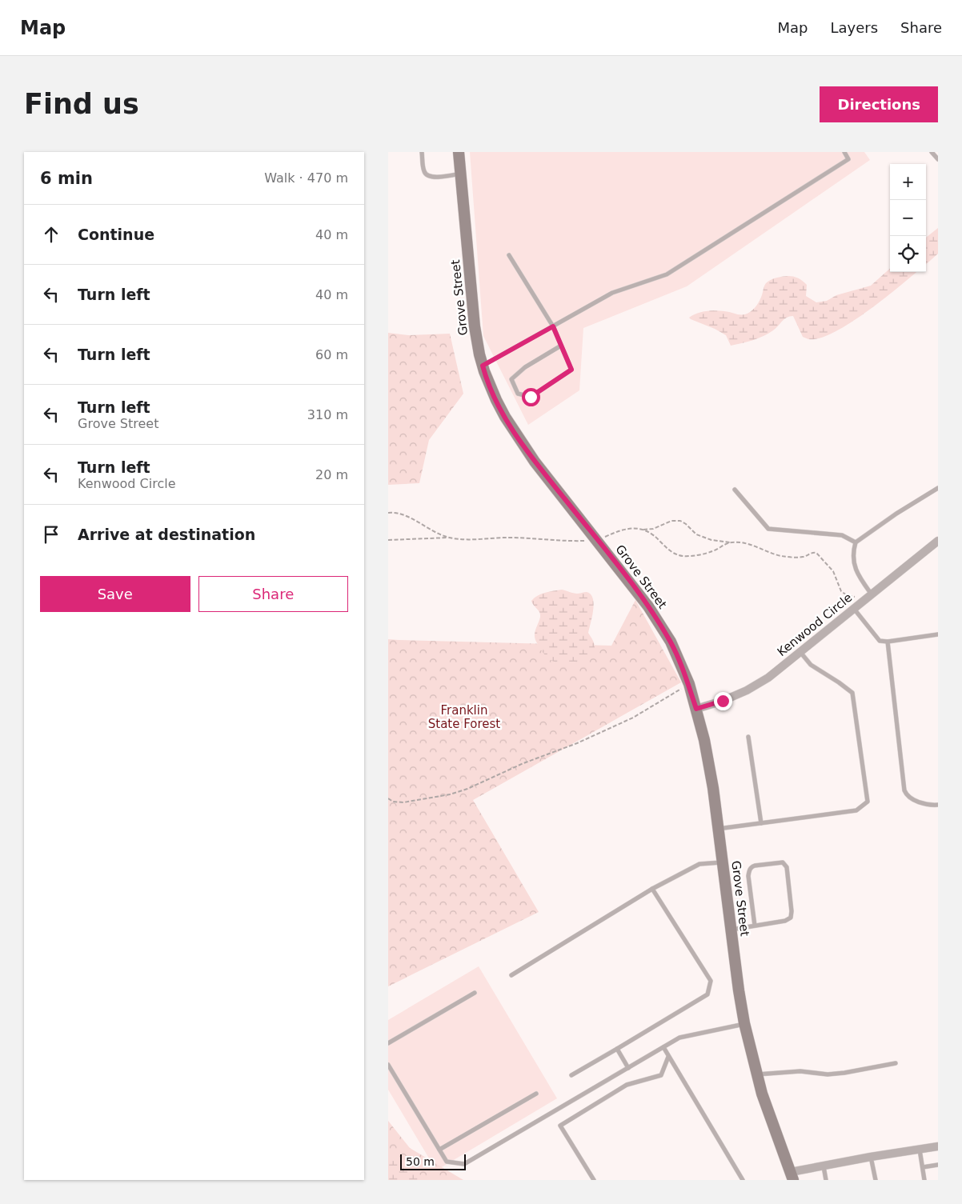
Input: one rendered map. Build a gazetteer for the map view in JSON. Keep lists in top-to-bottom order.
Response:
{
  "streets": {
    "main road": ["Grove Street"],
    "street": ["Kenwood Circle"]
  },
  "crossings": [
    ["Grove Street", "Kenwood Circle"]
  ],
  "parks": ["Franklin State Forest"],
  "scale_bar": "50 m",
  "page": {
    "header": "Map",
    "nav": ["Map", "Layers", "Share"],
    "buttons": [
      "Directions",
      ["Save", "Share"]
    ],
    "title": "Find us",
    "heading": ["6 min", "Walk · 470 m"],
    "map_buttons": ["+", "−"],
    "list": [
      ["Continue", "40 m"],
      ["Turn left", "40 m"],
      ["Turn left", "60 m"],
      ["Turn left", "Grove Street", "310 m"],
      ["Turn left", "Kenwood Circle", "20 m"],
      "Arrive at destination"
    ],
    "scale": "50 m"
  }
}
